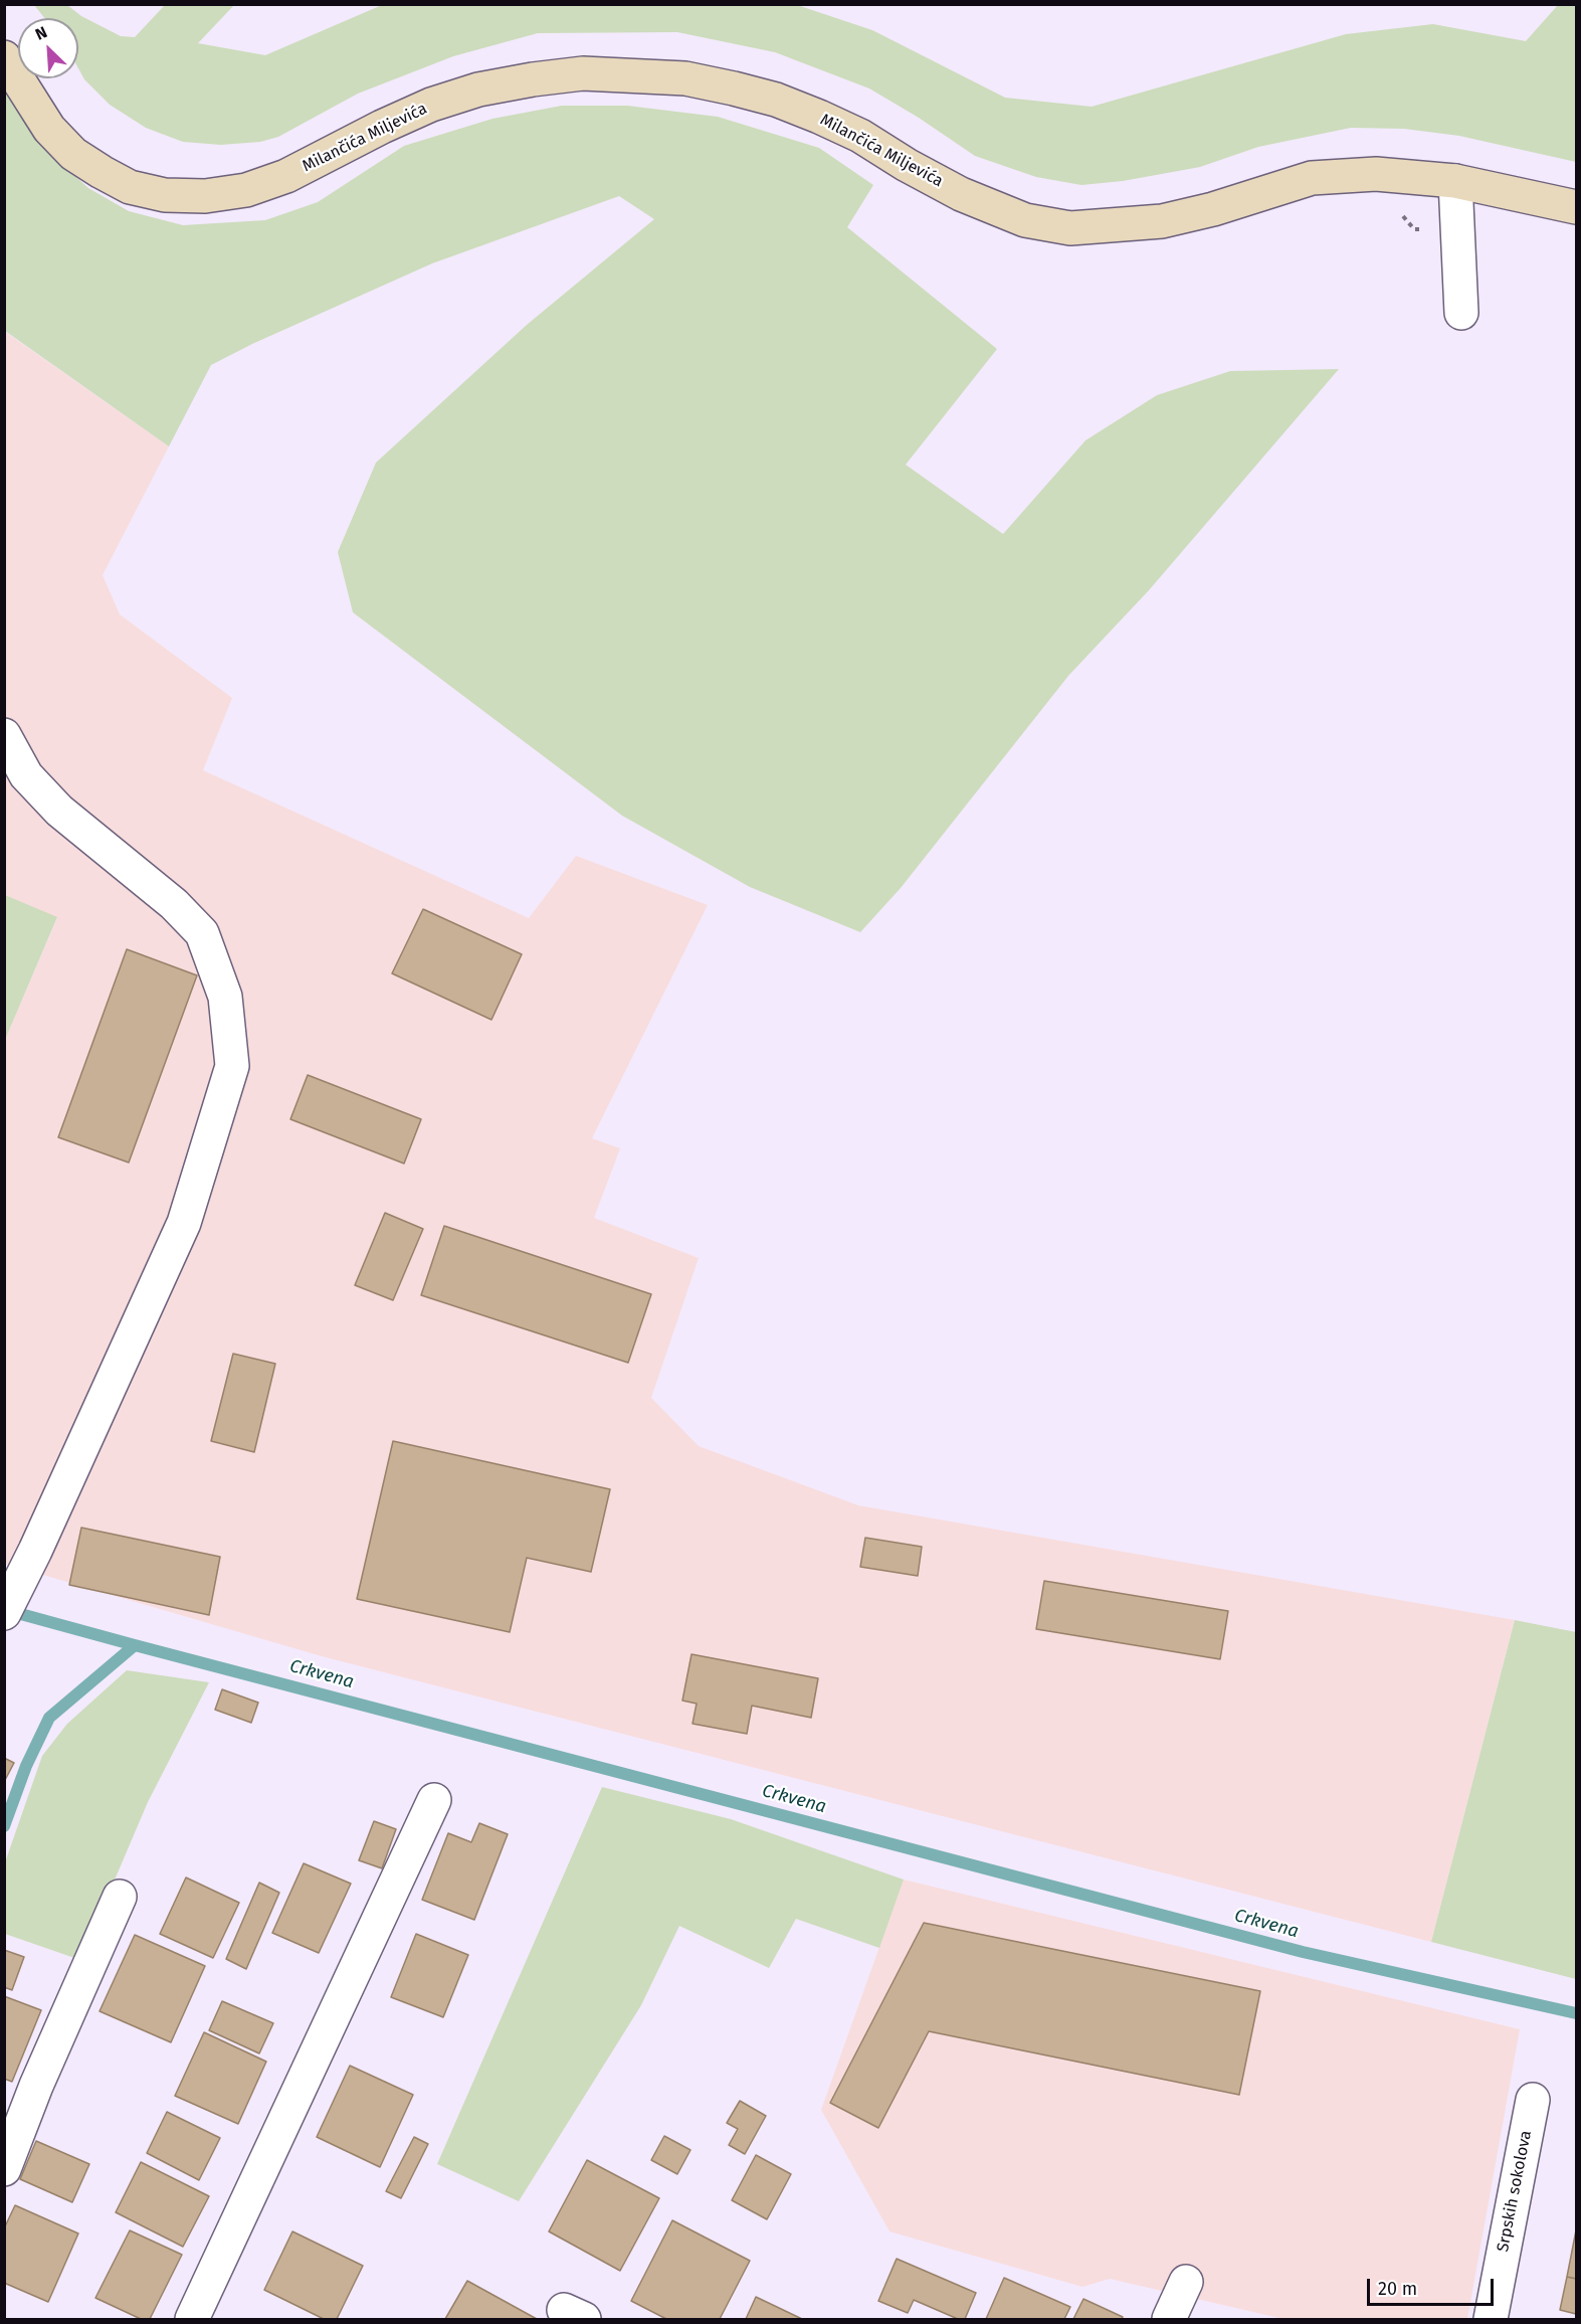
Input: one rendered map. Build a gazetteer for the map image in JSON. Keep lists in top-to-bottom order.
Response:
{
  "streets": {
    "street": ["Milančića Miljevića", "Srpskih sokolova"]
  },
  "water": ["Crkvena"],
  "scale_bar": "20 m",
  "north": "top left"
}
